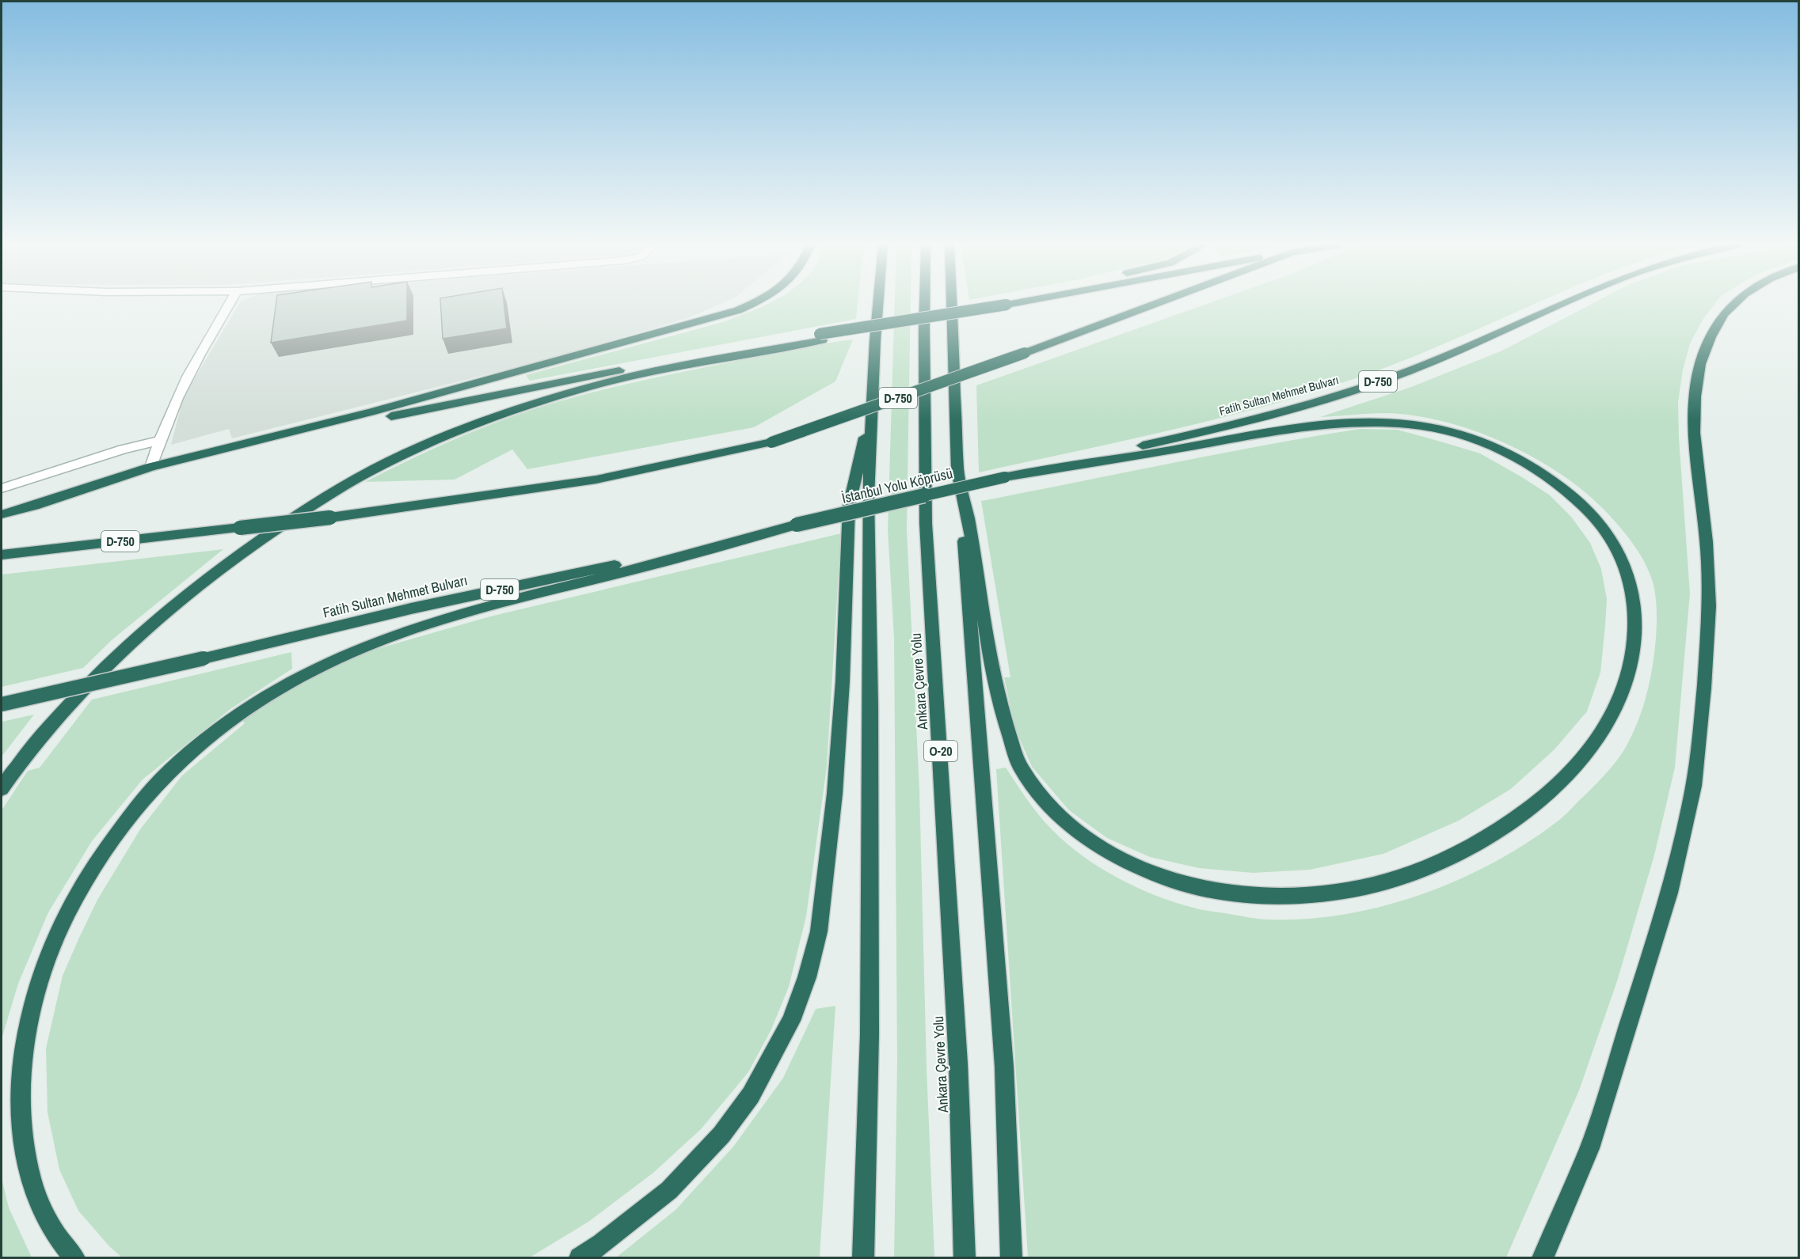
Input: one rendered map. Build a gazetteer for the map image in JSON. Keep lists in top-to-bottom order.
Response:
{
  "streets": {
    "highway": [
      "D-750",
      "Fatih Sultan Mehmet Bulvarı",
      "İstanbul Yolu Köprüsü",
      "Ankara Çevre Yolu",
      "O-20"
    ]
  },
  "crossings": [
    ["Fatih Sultan Mehmet Bulvarı", "İstanbul Yolu Köprüsü"]
  ]
}
